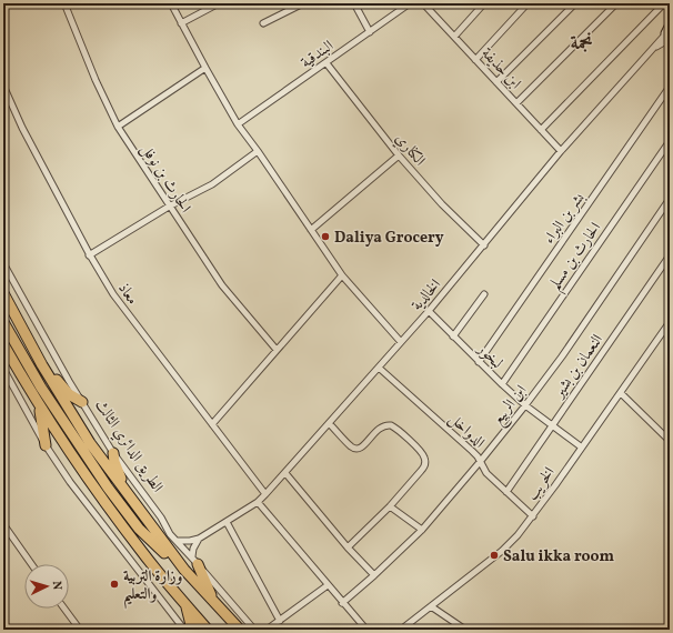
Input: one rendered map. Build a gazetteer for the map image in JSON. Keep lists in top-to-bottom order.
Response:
{
  "streets": {
    "highway": ["الطريق الدائري الثالث"],
    "street": [
      "البندقية",
      "ابن حذيفة",
      "الكناري",
      "الحارث بن نوفل",
      "بشر بن البراء",
      "الحارث بن مسلم",
      "معاذ",
      "الخالدية",
      "لبخور",
      "النعمان بن بشير",
      "ابن الربيع",
      "الدواخل",
      "الخريب"
    ]
  },
  "crossings": [
    ["البندقية", "الكناري"],
    ["ابن حذيفة", "الخالدية"],
    ["الكناري", "الخالدية"],
    ["بشر بن البراء", "لبخور"],
    ["الحارث بن مسلم", "لبخور"],
    ["معاذ", "الخالدية"],
    ["الخالدية", "لبخور"],
    ["الخالدية", "الدواخل"],
    ["الخالدية", "الطريق الدائري الثالث"],
    ["لبخور", "النعمان بن بشير"],
    ["لبخور", "ابن الربيع"],
    ["لبخور", "الخريب"],
    ["النعمان بن بشير", "الدواخل"],
    ["ابن الربيع", "الدواخل"],
    ["الدواخل", "الخريب"]
  ],
  "districts": ["نجمة"],
  "places": ["Daliya Grocery", "Salu ikka room", "وزارة التربية والتعليم"],
  "north": "right"
}
